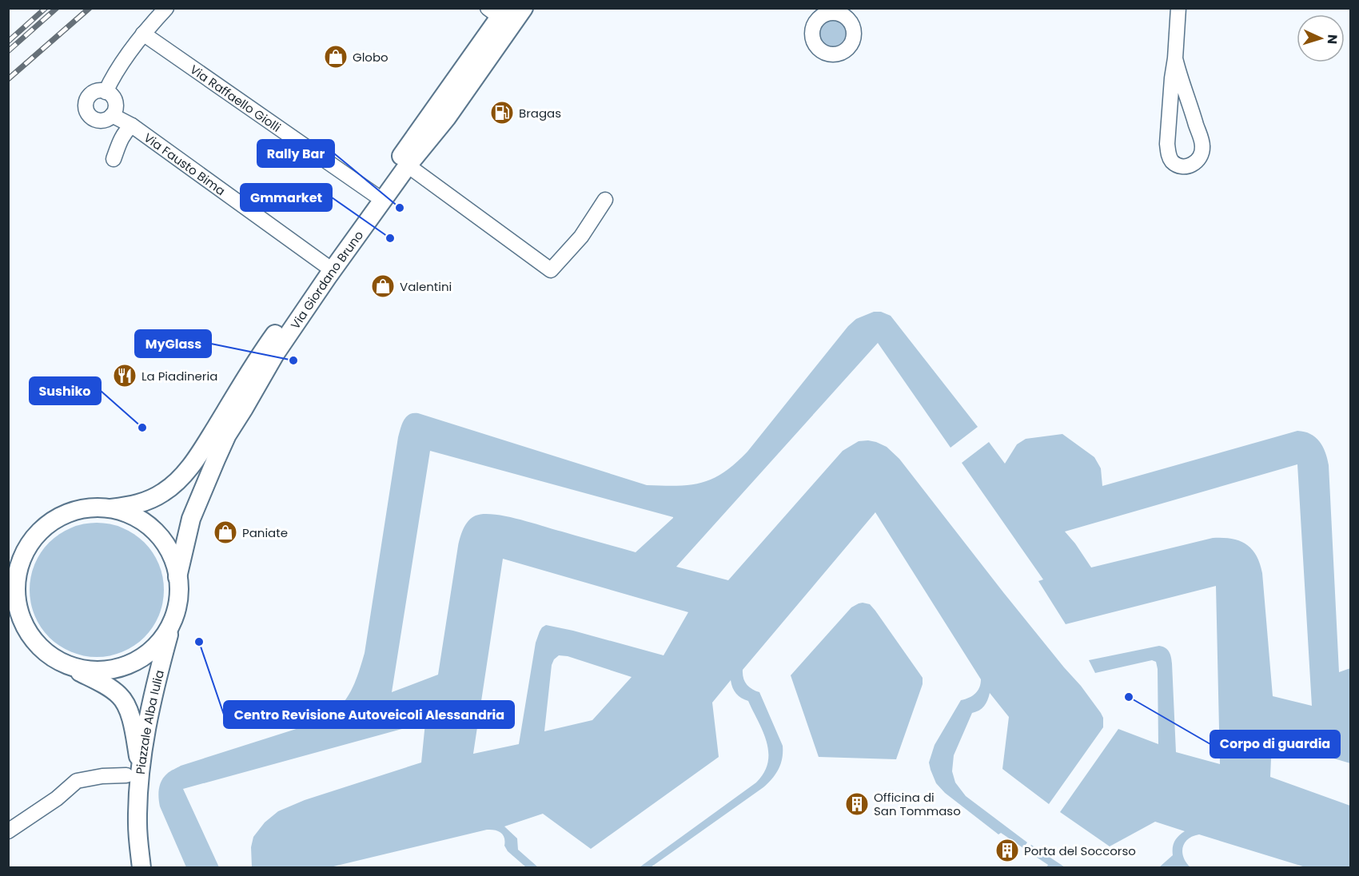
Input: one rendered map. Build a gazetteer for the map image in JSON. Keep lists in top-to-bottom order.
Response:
{
  "streets": {
    "main road": ["Via Giordano Bruno", "Piazzale Alba Iulia"],
    "street": ["Via Raffaello Giolli", "Via Fausto Bima"]
  },
  "crossings": [
    ["Via Raffaello Giolli", "Via Giordano Bruno"],
    ["Via Fausto Bima", "Via Giordano Bruno"],
    ["Via Giordano Bruno", "Piazzale Alba Iulia"]
  ],
  "places": {
    "shop": ["Globo", "Valentini", "Paniate"],
    "fuel station": ["Bragas"],
    "other": [
      "Rally Bar",
      "Gmmarket",
      "MyGlass",
      "Sushiko",
      "Centro Revisione Autoveicoli Alessandria",
      "Corpo di guardia"
    ],
    "restaurant": ["La Piadineria"],
    "building": ["Officina di San Tommaso", "Porta del Soccorso"]
  },
  "north": "right"
}
